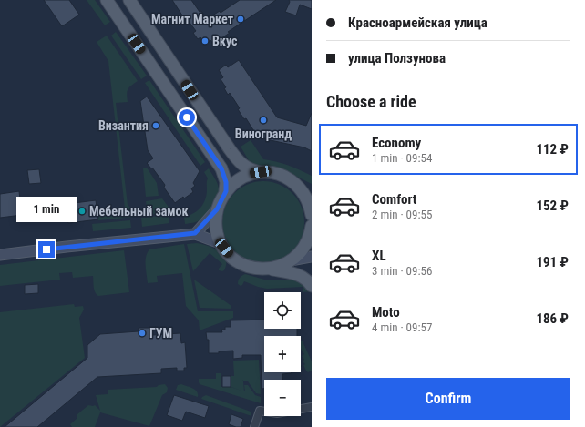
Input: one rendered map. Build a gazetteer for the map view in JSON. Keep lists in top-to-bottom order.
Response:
{
  "places": [
    "Магнит Маркет",
    "Вкус",
    "Виногранд",
    "Византия",
    "Мебельный замок",
    "ГУМ"
  ],
  "page": {
    "banner": ["Красноармейская улица", "улица Ползунова"],
    "heading": "Choose a ride",
    "list": [
      {
        "name": "Economy",
        "note": "1 min · 09:54",
        "value": "112 ₽"
      },
      {
        "name": "Comfort",
        "note": "2 min · 09:55",
        "value": "152 ₽"
      },
      {
        "name": "XL",
        "note": "3 min · 09:56",
        "value": "191 ₽"
      },
      {
        "name": "Moto",
        "note": "4 min · 09:57",
        "value": "186 ₽"
      }
    ],
    "bubble": "1 min",
    "map_buttons": ["+", "−"],
    "buttons": "Confirm"
  }
}
